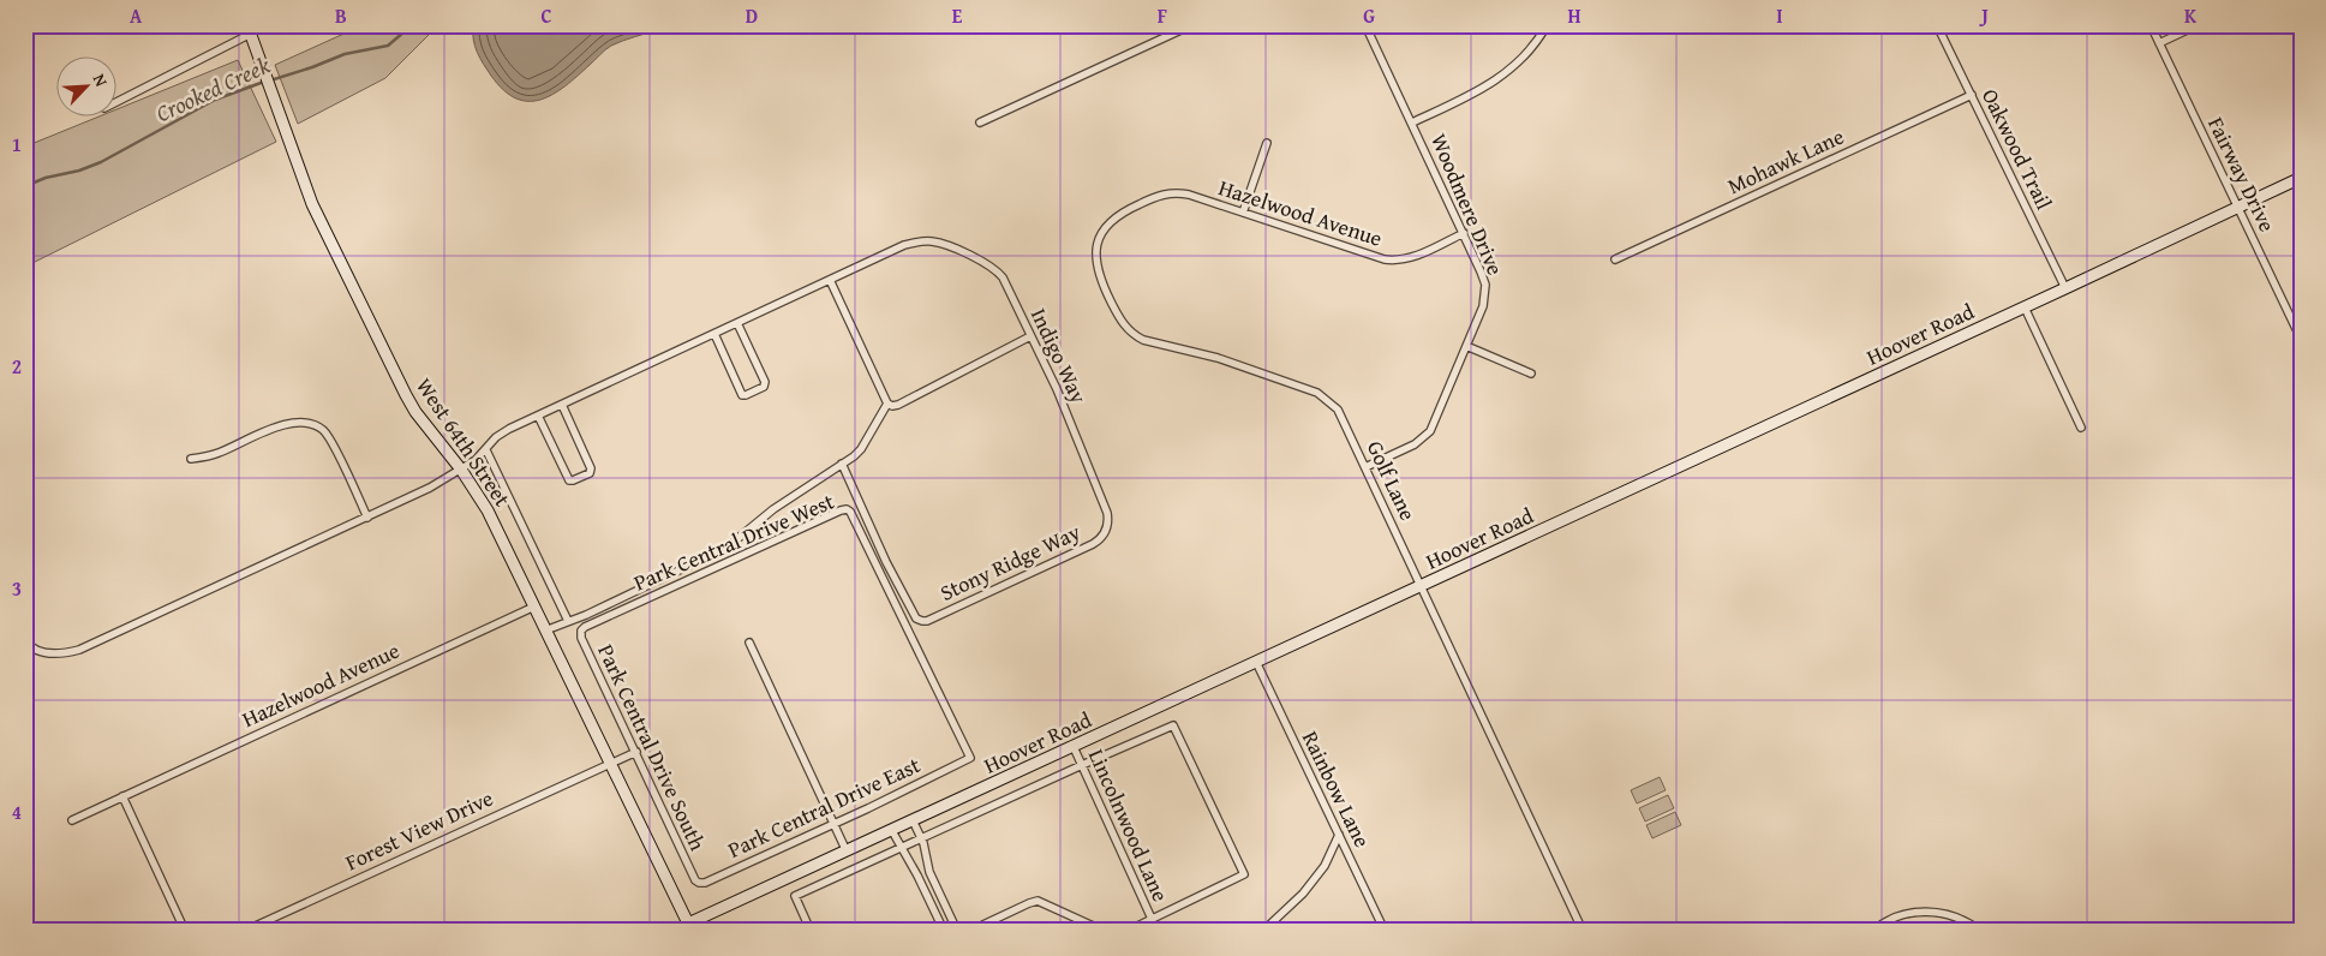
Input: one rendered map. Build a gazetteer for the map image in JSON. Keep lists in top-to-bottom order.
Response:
{
  "streets": {
    "street": [
      "Oakwood Trail",
      "Mohawk Lane",
      "Fairway Drive",
      "Woodmere Drive",
      "Hazelwood Avenue",
      "Hoover Road",
      "Indigo Way",
      "West 64th Street",
      "Golf Lane",
      "Park Central Drive West",
      "Stony Ridge Way",
      "Park Central Drive South",
      "Rainbow Lane",
      "Park Central Drive East",
      "Lincolnwood Lane",
      "Forest View Drive"
    ]
  },
  "crossings": [
    ["Oakwood Trail", "Mohawk Lane"],
    ["Oakwood Trail", "Hoover Road"],
    ["Fairway Drive", "Hoover Road"],
    ["Woodmere Drive", "Hazelwood Avenue"],
    ["Woodmere Drive", "Golf Lane"],
    ["Hazelwood Avenue", "West 64th Street"],
    ["Hazelwood Avenue", "Golf Lane"],
    ["Hoover Road", "West 64th Street"],
    ["Hoover Road", "Golf Lane"],
    ["Hoover Road", "Rainbow Lane"],
    ["Hoover Road", "Lincolnwood Lane"],
    ["Indigo Way", "Stony Ridge Way"],
    ["West 64th Street", "Forest View Drive"],
    ["Park Central Drive West", "Park Central Drive South"],
    ["Park Central Drive West", "Park Central Drive East"],
    ["Park Central Drive South", "Park Central Drive East"],
    ["Park Central Drive South", "Forest View Drive"]
  ],
  "water": ["Crooked Creek"],
  "north": "top right",
  "grid": {
    "columns": [
      "A",
      "B",
      "C",
      "D",
      "E",
      "F",
      "G",
      "H",
      "I",
      "J",
      "K"
    ],
    "rows": [
      "1",
      "2",
      "3",
      "4"
    ]
  }
}
